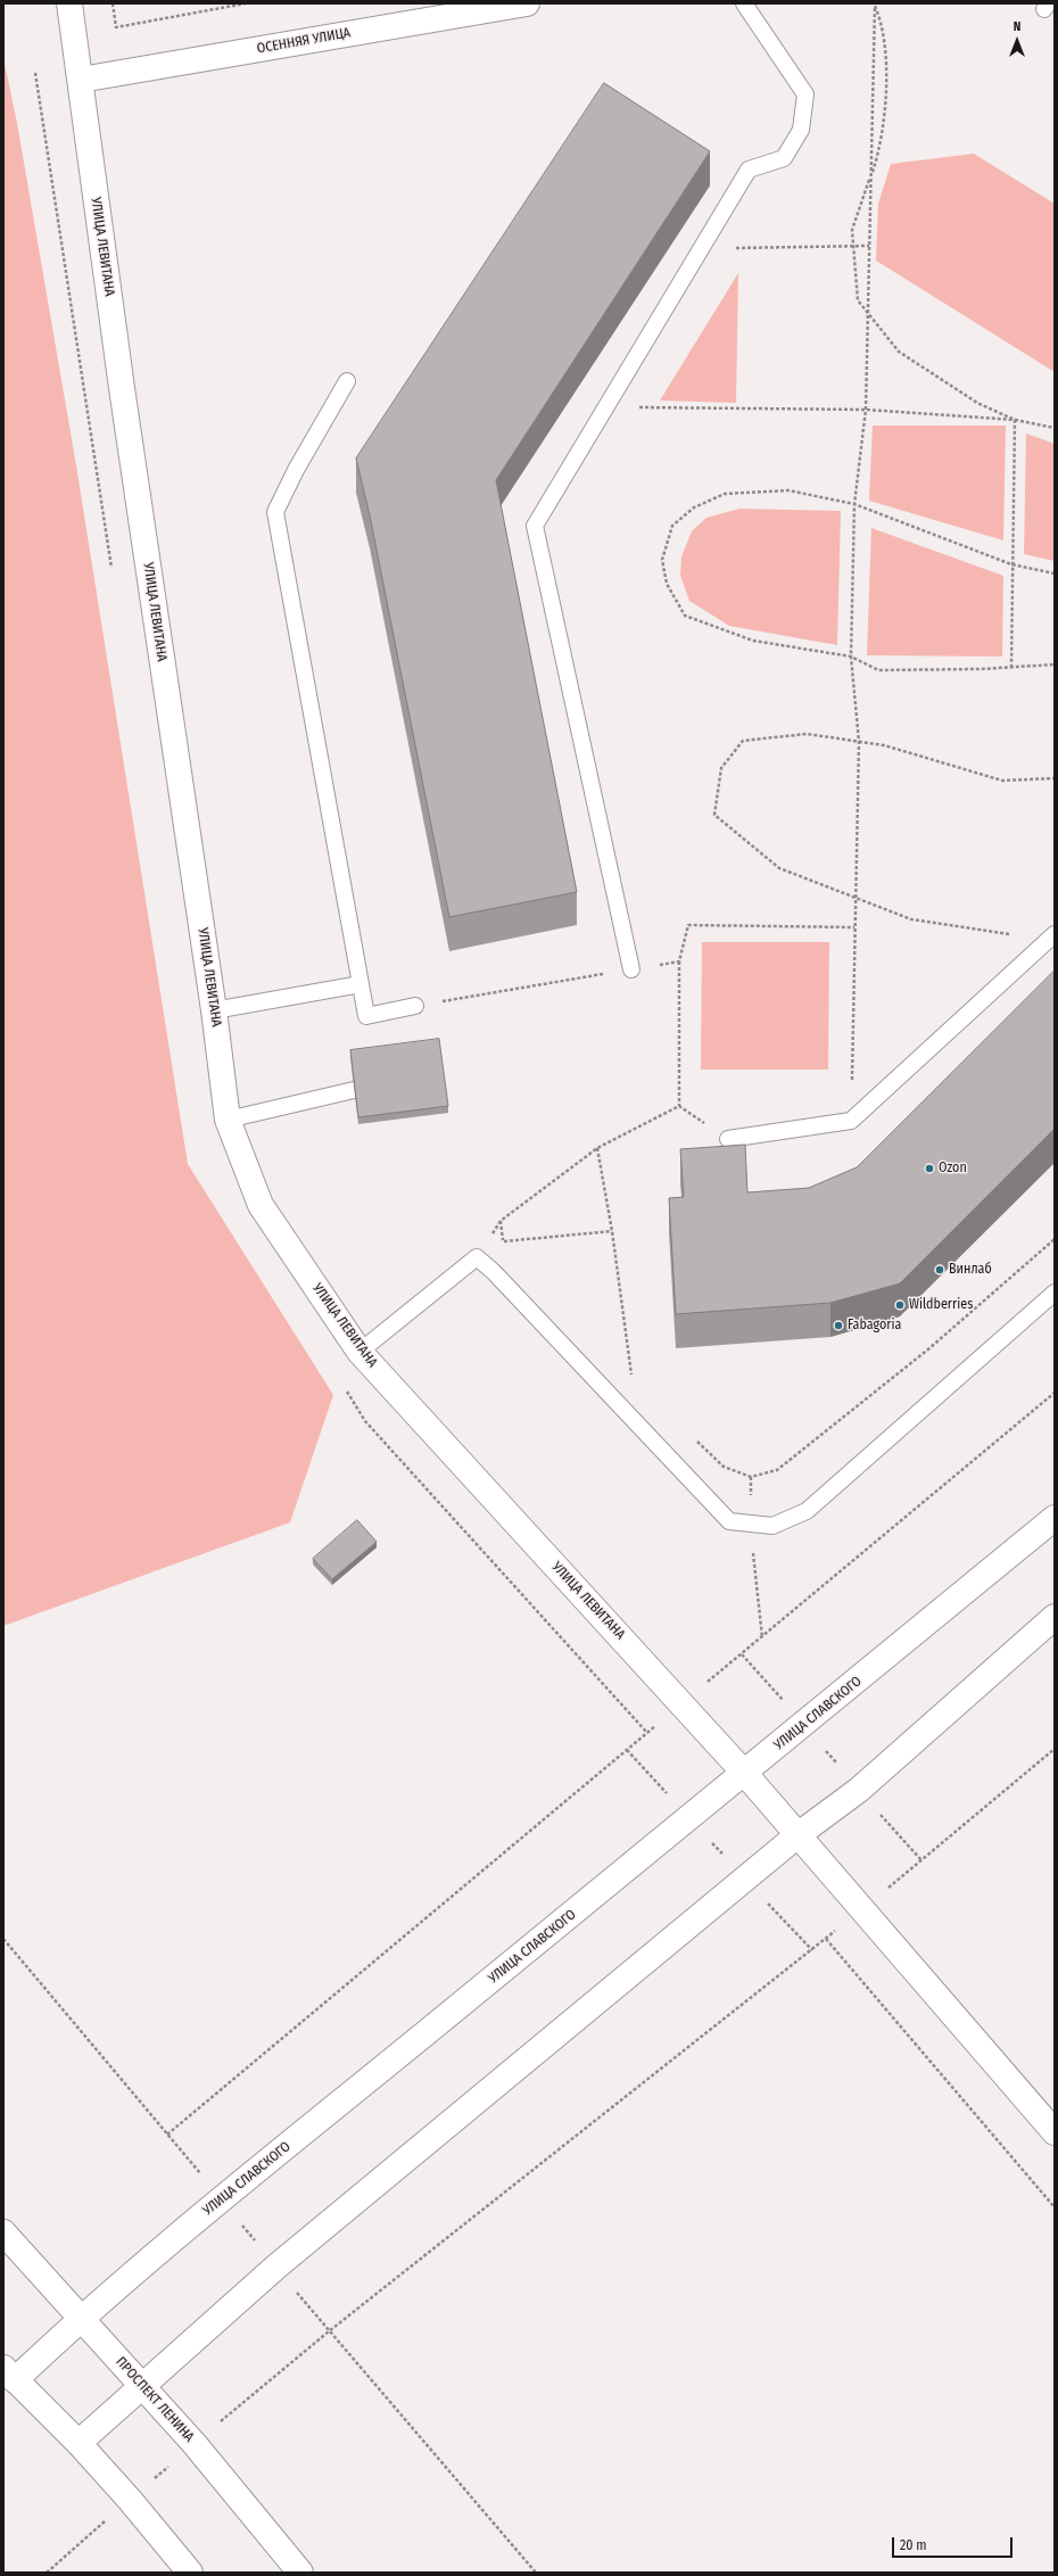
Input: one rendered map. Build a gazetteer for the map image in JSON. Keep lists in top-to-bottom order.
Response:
{
  "streets": {
    "street": [
      "ОСЕННЯЯ УЛИЦА",
      "УЛИЦА ЛЕВИТАНА",
      "УЛИЦА СЛАВСКОГО",
      "ПРОСПЕКТ ЛЕНИНА"
    ]
  },
  "crossings": [
    ["ОСЕННЯЯ УЛИЦА", "УЛИЦА ЛЕВИТАНА"],
    ["УЛИЦА ЛЕВИТАНА", "УЛИЦА СЛАВСКОГО"],
    ["УЛИЦА СЛАВСКОГО", "ПРОСПЕКТ ЛЕНИНА"]
  ],
  "places": [
    "Ozon",
    "Винлаб",
    "Wildberries",
    "Fabagoria"
  ],
  "scale_bar": "20 m",
  "north": "top"
}
